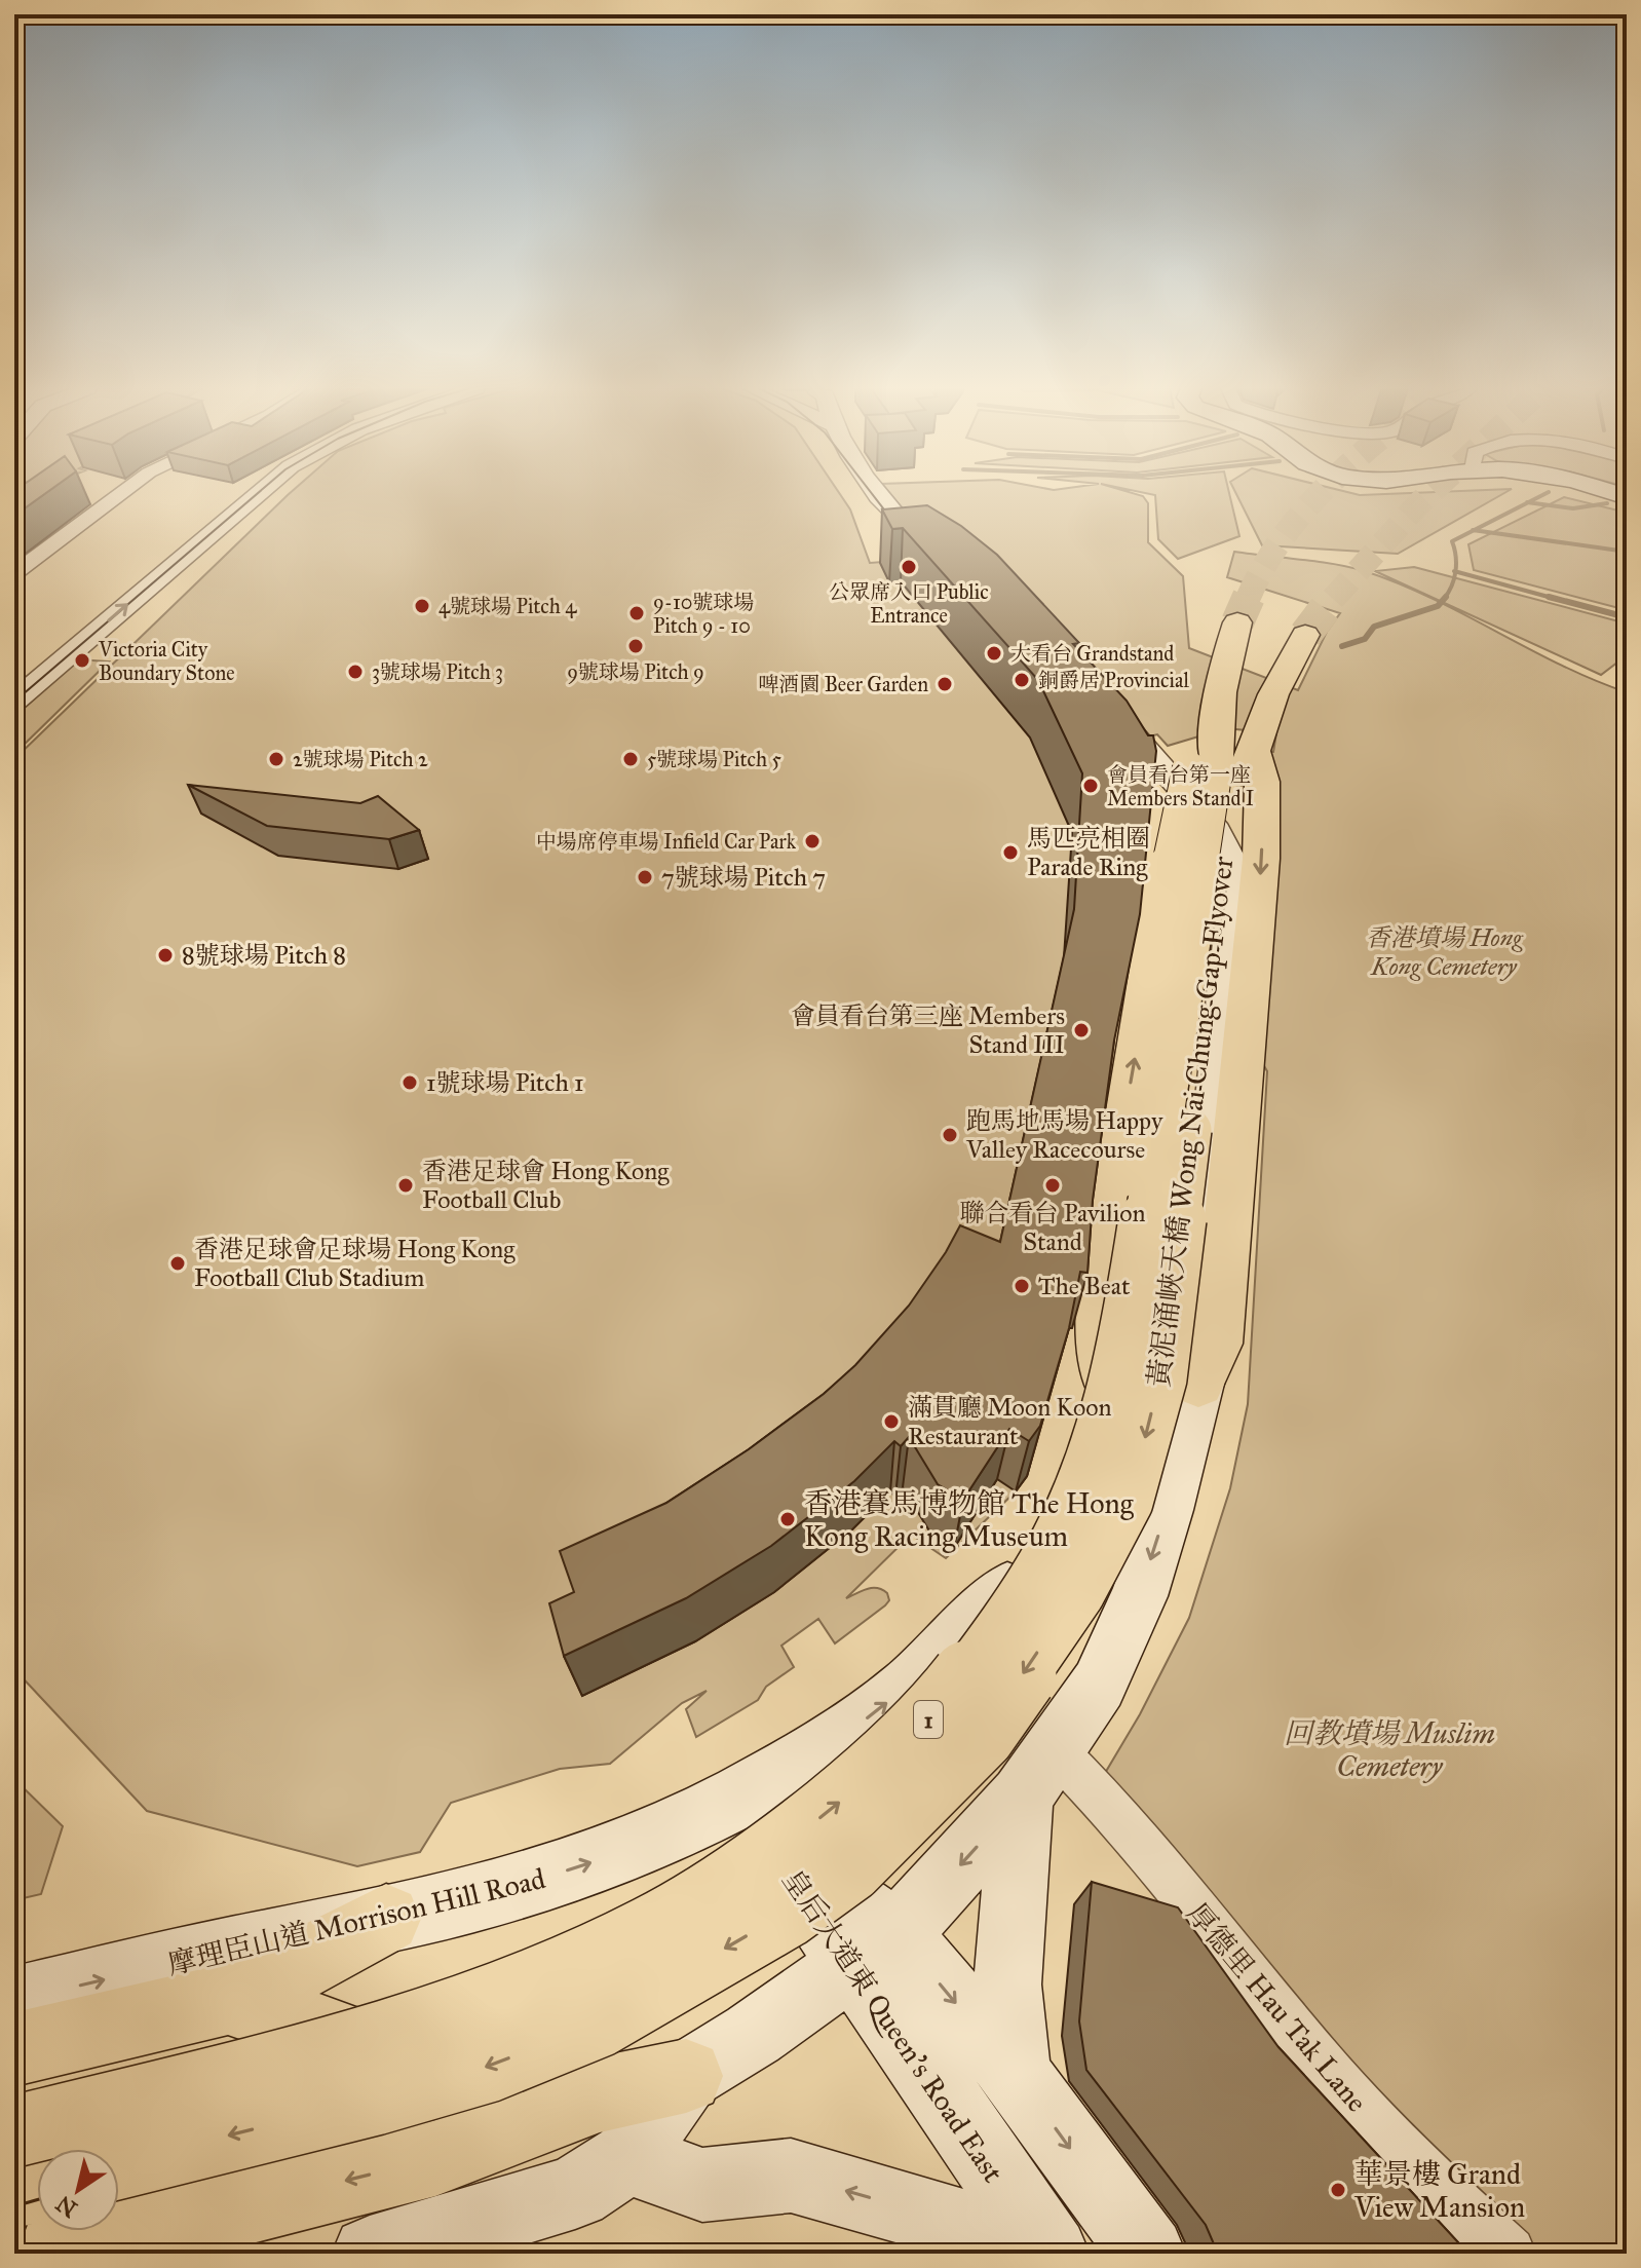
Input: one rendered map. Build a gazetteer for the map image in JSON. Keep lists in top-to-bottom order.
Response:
{
  "streets": {
    "highway": ["黃泥涌峽天橋 Wong Nai Chung Gap Flyover", "1"],
    "main road": ["摩理臣山道 Morrison Hill Road", "皇后大道東 Queen's Road East"],
    "street": ["厚德里 Hau Tak Lane"]
  },
  "crossings": [
    ["黃泥涌峽天橋 Wong Nai Chung Gap Flyover", "1"],
    ["摩理臣山道 Morrison Hill Road", "皇后大道東 Queen's Road East"]
  ],
  "parks": ["香港墳場 Hong Kong Cemetery", "回教墳場 Muslim Cemetery"],
  "places": [
    "公眾席入口 Public Entrance",
    "4號球場 Pitch 4",
    "9-10號球場 Pitch 9 - 10",
    "9號球場 Pitch 9",
    "大看台 Grandstand",
    "Victoria City Boundary Stone",
    "3號球場 Pitch 3",
    "銅爵居 Provincial",
    "啤酒園 Beer Garden",
    "2號球場 Pitch 2",
    "5號球場 Pitch 5",
    "會員看台第一座 Members Stand I",
    "中場席停車場 Infield Car Park",
    "馬匹亮相圈 Parade Ring",
    "7號球場 Pitch 7",
    "8號球場 Pitch 8",
    "會員看台第三座 Members Stand III",
    "1號球場 Pitch 1",
    "跑馬地馬場 Happy Valley Racecourse",
    "香港足球會 Hong Kong Football Club",
    "聯合看台 Pavilion Stand",
    "香港足球會足球場 Hong Kong Football Club Stadium",
    "The Beat",
    "滿貫廳 Moon Koon Restaurant",
    "香港賽馬博物館 The Hong Kong Racing Museum",
    "華景樓 Grand View Mansion"
  ],
  "north": "bottom left"
}
